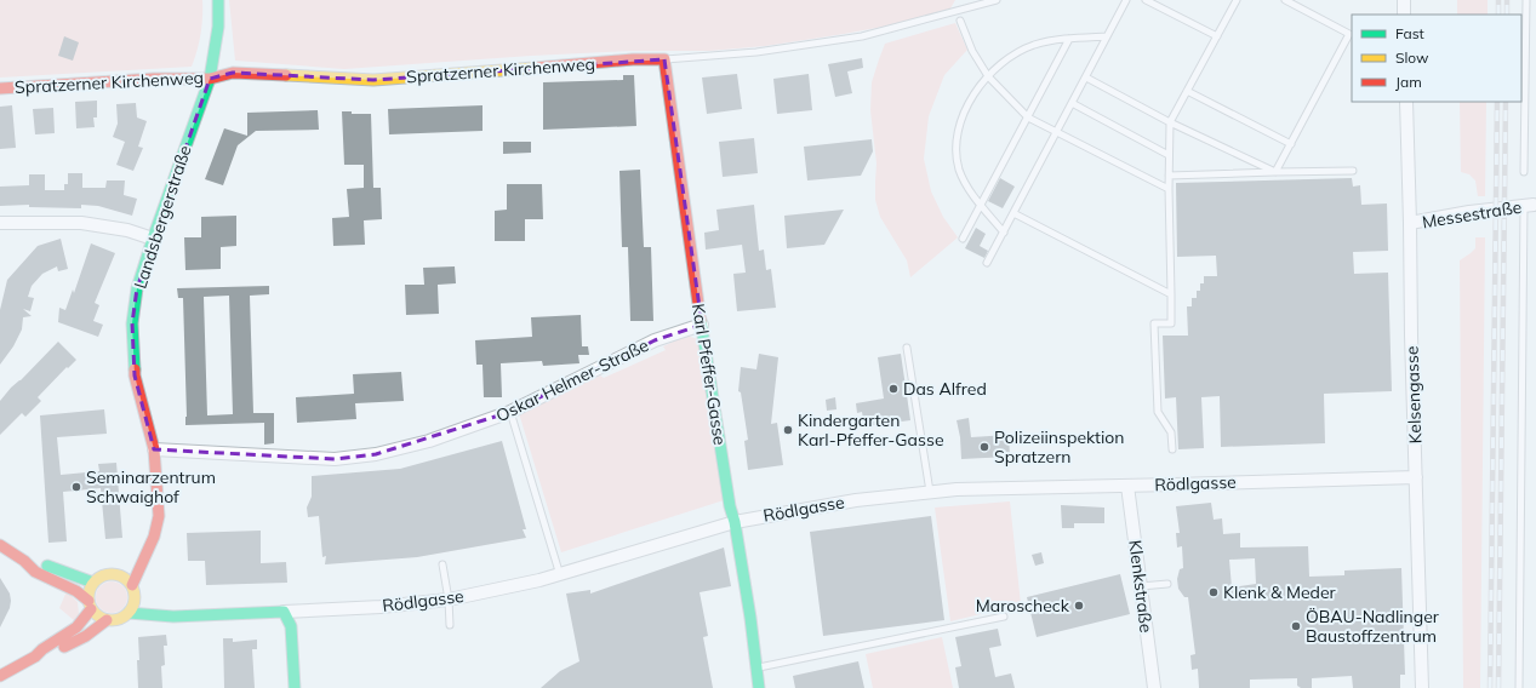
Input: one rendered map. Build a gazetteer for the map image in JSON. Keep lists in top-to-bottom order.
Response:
{
  "streets": {
    "street": [
      "Spratzerner Kirchenweg",
      "Messestraße",
      "Landsbergerstraße",
      "Karl Pfeffer-Gasse",
      "Oskar Helmer-Straße",
      "Kelsengasse",
      "Rödlgasse",
      "Klenkstraße"
    ]
  },
  "crossings": [
    ["Spratzerner Kirchenweg", "Landsbergerstraße"],
    ["Spratzerner Kirchenweg", "Karl Pfeffer-Gasse"],
    ["Messestraße", "Kelsengasse"],
    ["Landsbergerstraße", "Oskar Helmer-Straße"],
    ["Landsbergerstraße", "Rödlgasse"],
    ["Karl Pfeffer-Gasse", "Oskar Helmer-Straße"],
    ["Karl Pfeffer-Gasse", "Rödlgasse"],
    ["Kelsengasse", "Rödlgasse"],
    ["Rödlgasse", "Klenkstraße"]
  ],
  "places": [
    "Das Alfred",
    "Kindergarten Karl-Pfeffer-Gasse",
    "Polizeiinspektion Spratzern",
    "Seminarzentrum Schwaighof",
    "Klenk & Meder",
    "Maroscheck",
    "ÖBAU-Nadlinger Baustoffzentrum"
  ],
  "legend": ["Fast", "Slow", "Jam"]
}
